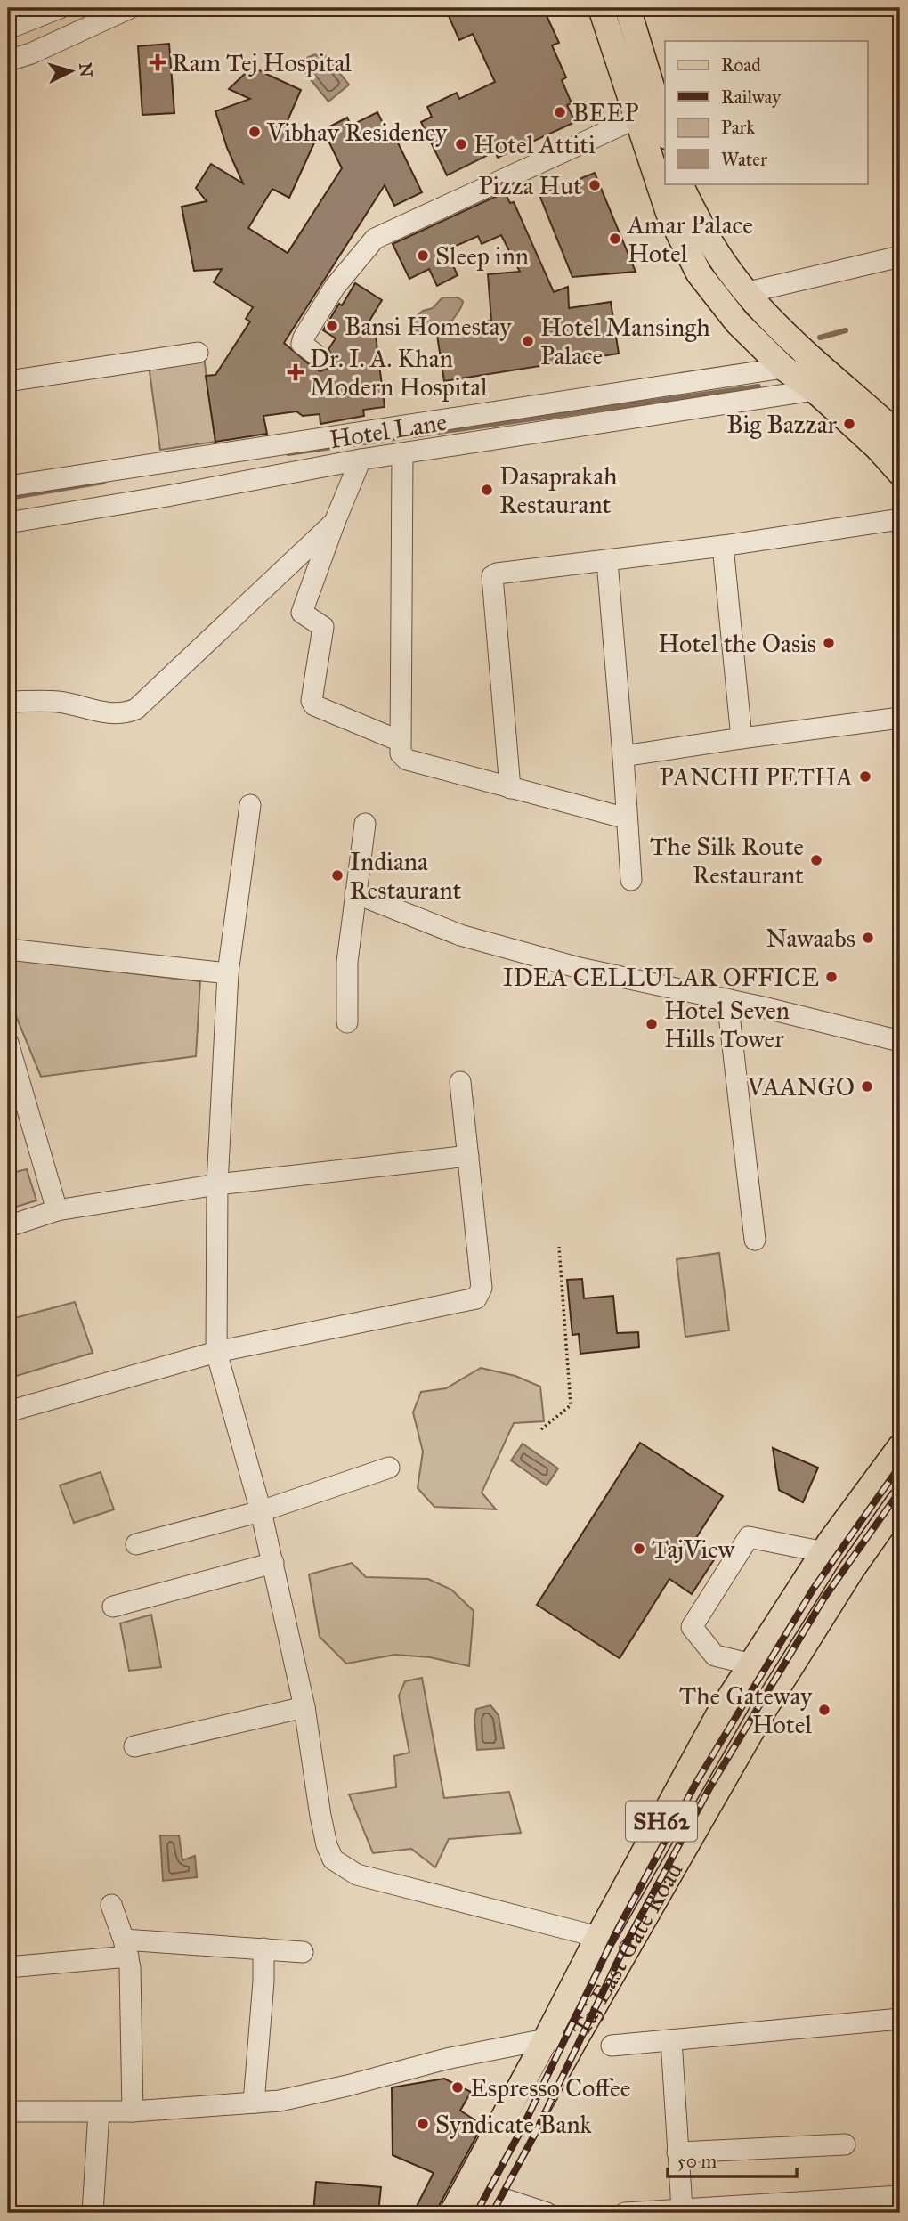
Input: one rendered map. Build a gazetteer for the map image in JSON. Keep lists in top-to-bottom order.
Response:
{
  "streets": {
    "main road": ["SH62", "Taj East Gate Road"],
    "street": ["Hotel Lane"]
  },
  "places": {
    "health": ["Ram Tej Hospital", "Dr. I. A. Khan Modern Hospital"],
    "other": [
      "BEEP",
      "Vibhav Residency",
      "Hotel Attiti",
      "Pizza Hut",
      "Amar Palace Hotel",
      "Sleep inn",
      "Bansi Homestay",
      "Hotel Mansingh Palace",
      "Big Bazzar",
      "Dasaprakah Restaurant",
      "Hotel the Oasis",
      "PANCHI PETHA",
      "The Silk Route Restaurant",
      "Indiana Restaurant",
      "Nawaabs",
      "IDEA CELLULAR OFFICE",
      "Hotel Seven Hills Tower",
      "VAANGO",
      "TajView",
      "The Gateway Hotel",
      "Espresso Coffee",
      "Syndicate Bank"
    ]
  },
  "legend": [
    "Road",
    "Railway",
    "Park",
    "Water"
  ],
  "scale_bar": "50 m",
  "north": "right"
}
